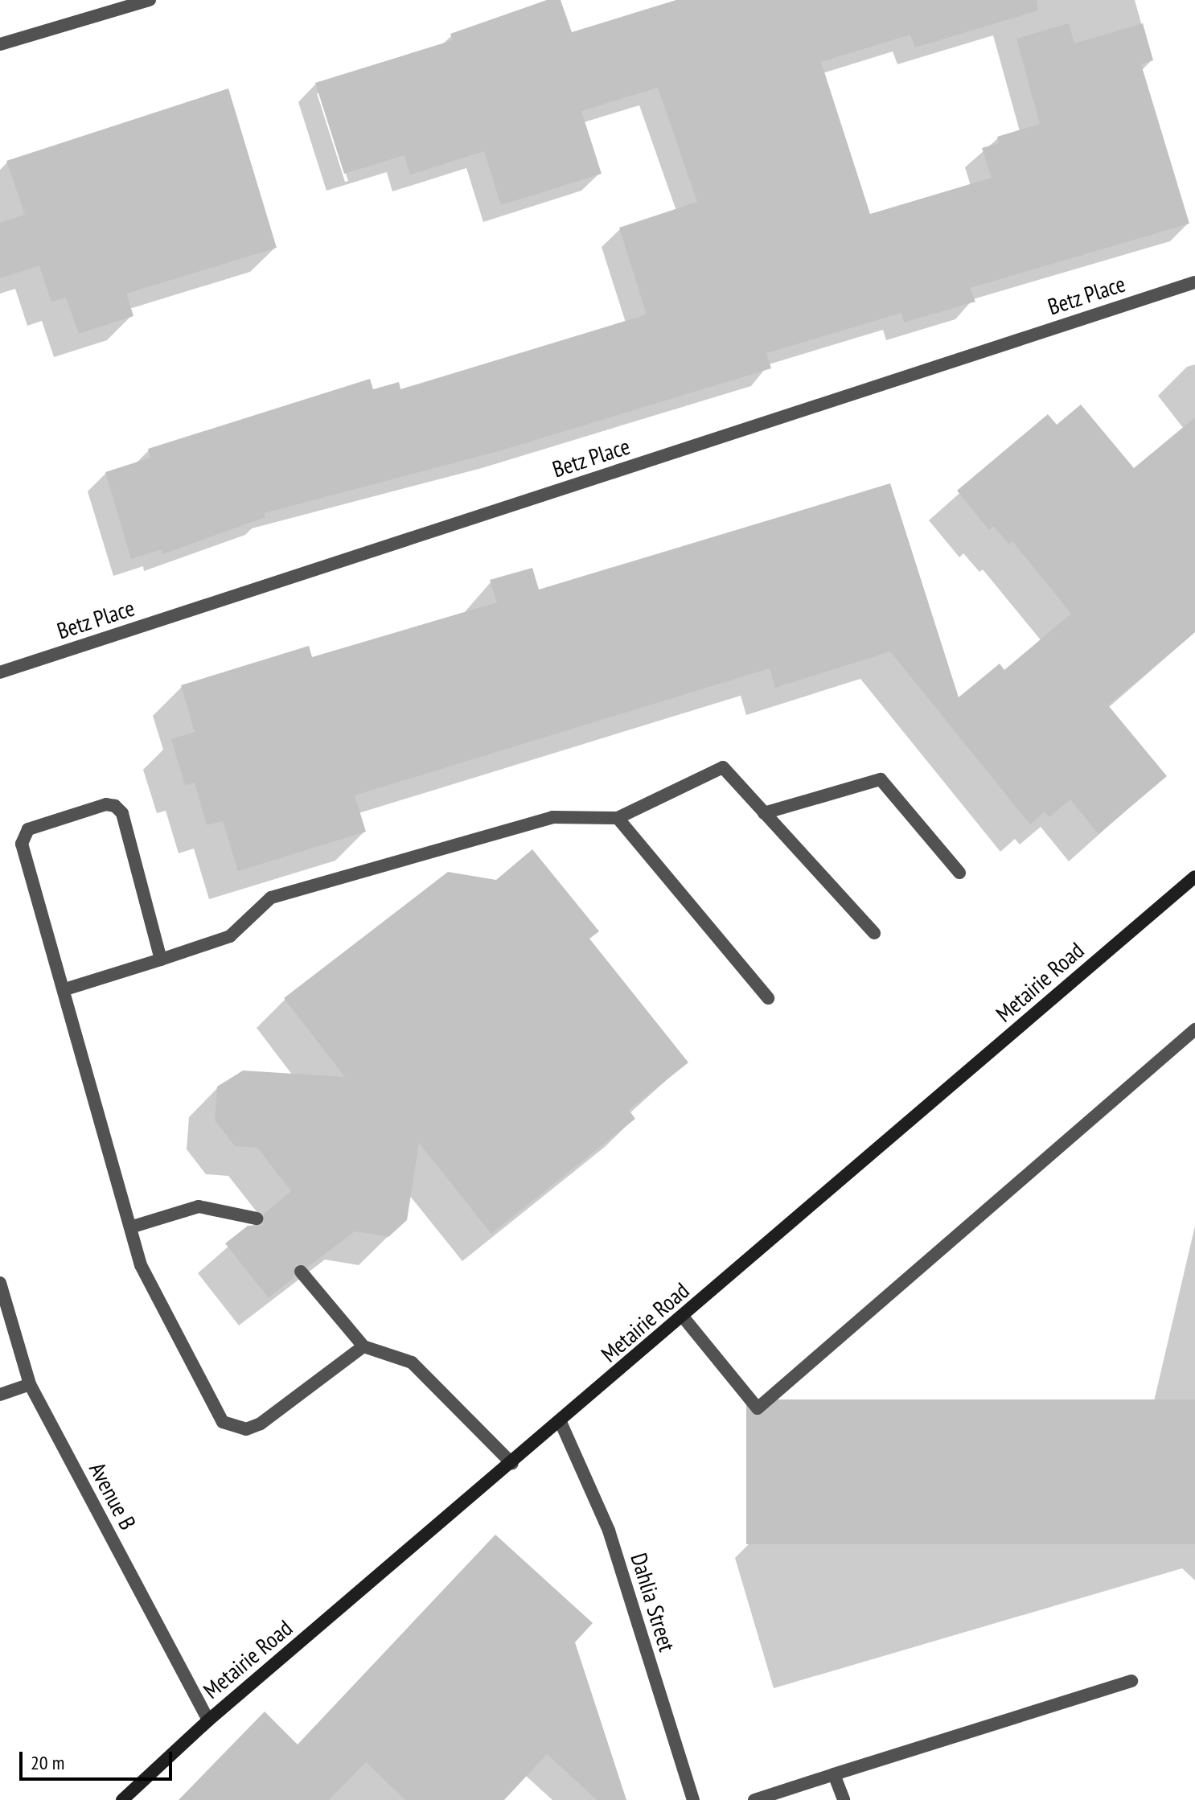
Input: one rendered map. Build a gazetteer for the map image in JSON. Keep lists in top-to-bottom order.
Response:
{
  "streets": {
    "main road": ["Metairie Road"],
    "street": ["Betz Place", "Avenue B", "Dahlia Street"]
  },
  "crossings": [
    ["Metairie Road", "Avenue B"],
    ["Metairie Road", "Dahlia Street"]
  ],
  "scale_bar": "20 m"
}
